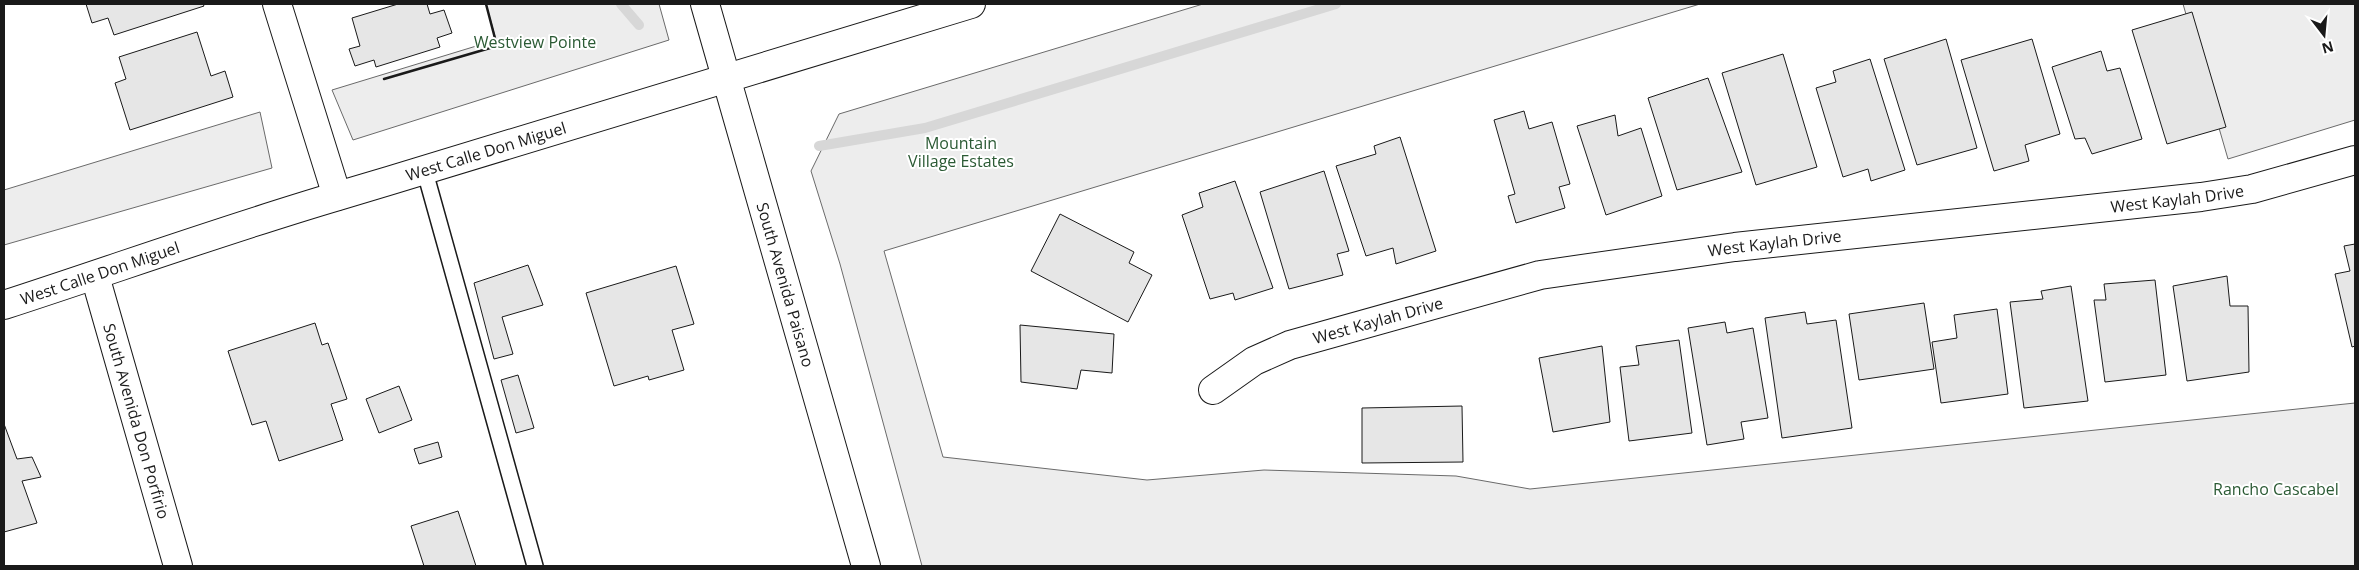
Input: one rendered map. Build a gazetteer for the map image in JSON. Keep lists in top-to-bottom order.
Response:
{
  "streets": {
    "street": [
      "West Calle Don Miguel",
      "West Kaylah Drive",
      "South Avenida Paisano",
      "South Avenida Don Porfirio"
    ]
  },
  "crossings": [
    ["West Calle Don Miguel", "South Avenida Paisano"],
    ["West Calle Don Miguel", "South Avenida Don Porfirio"]
  ],
  "parks": ["Westview Pointe", "Mountain Village Estates", "Rancho Cascabel"],
  "north": "bottom"
}
